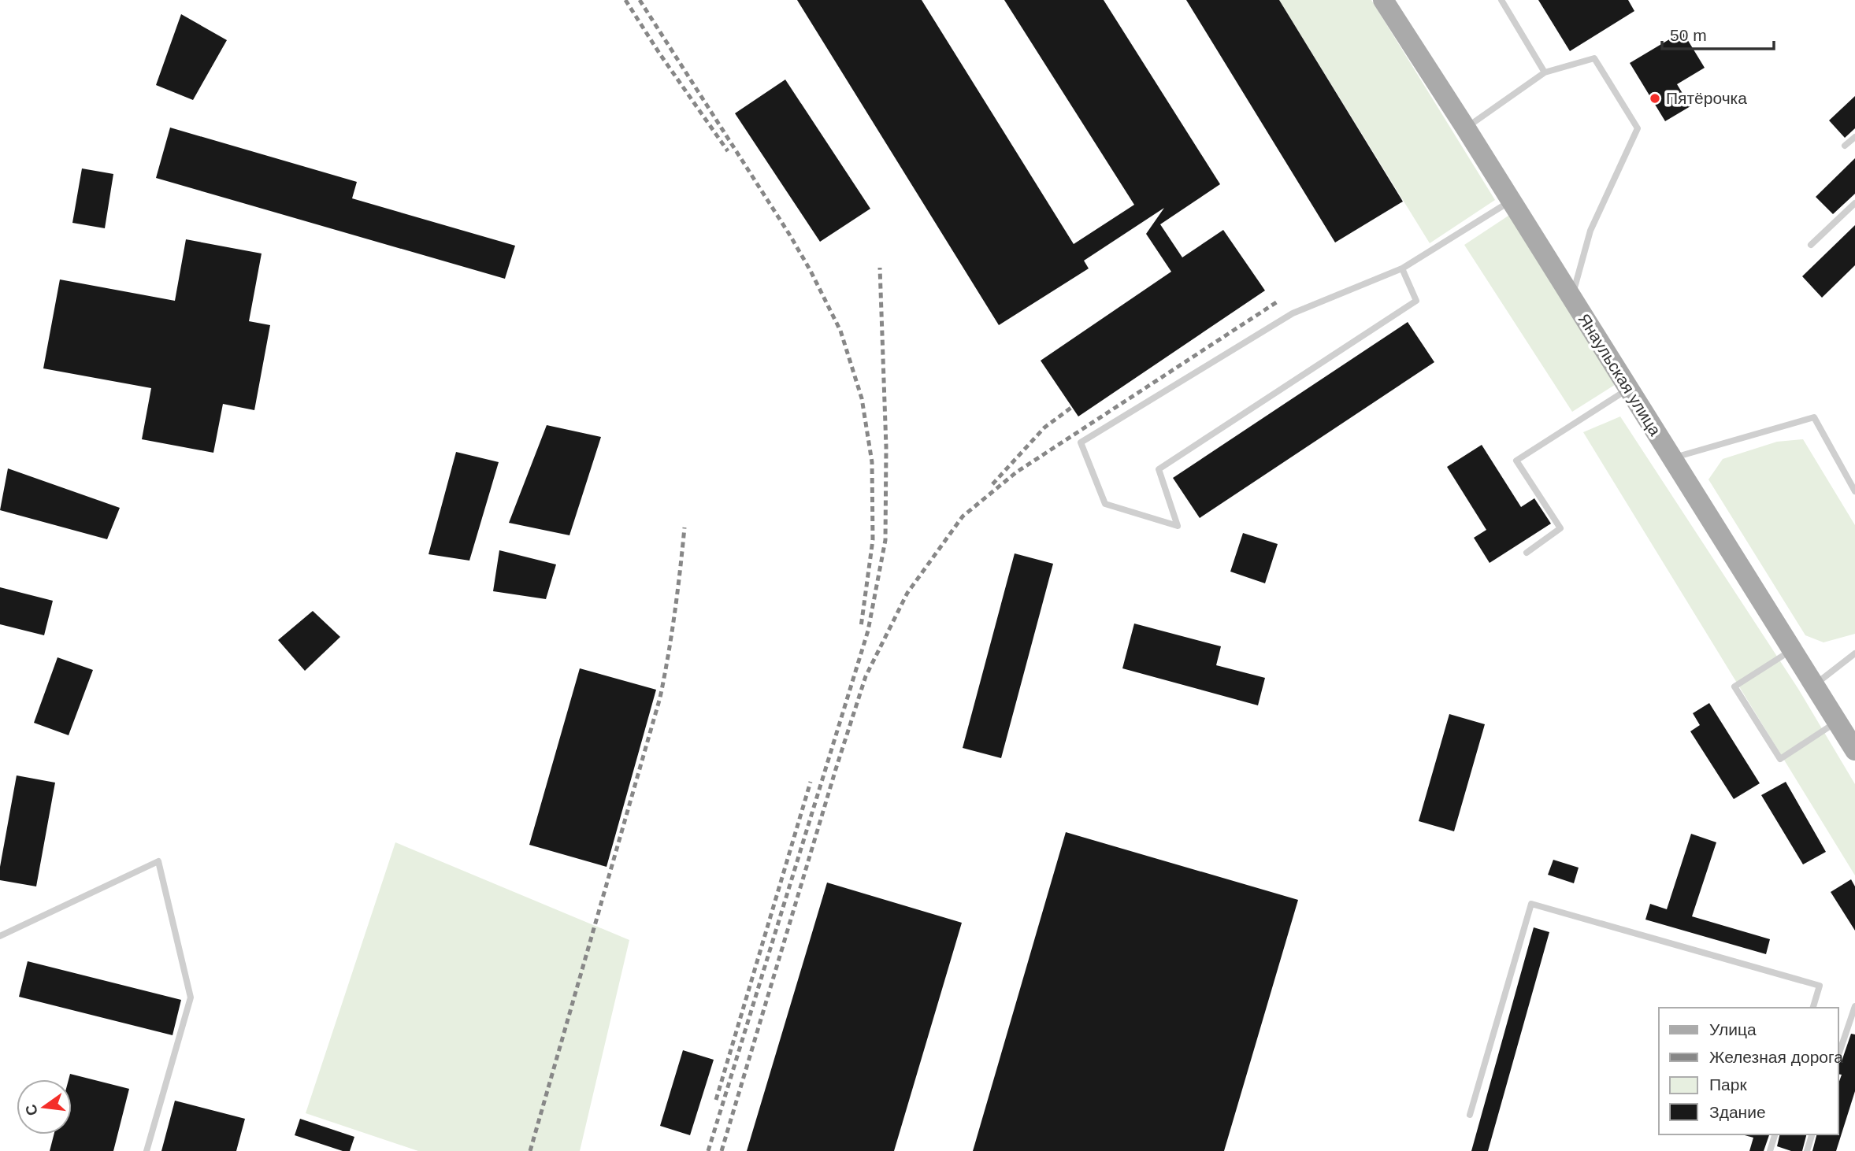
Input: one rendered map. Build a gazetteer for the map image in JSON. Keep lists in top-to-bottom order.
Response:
{
  "streets": {
    "main road": ["Янаульская улица"]
  },
  "places": ["Пятёрочка"],
  "legend": [
    "Улица",
    "Железная дорога",
    "Парк",
    "Здание"
  ],
  "scale_bar": "50 m",
  "north": "left"
}
